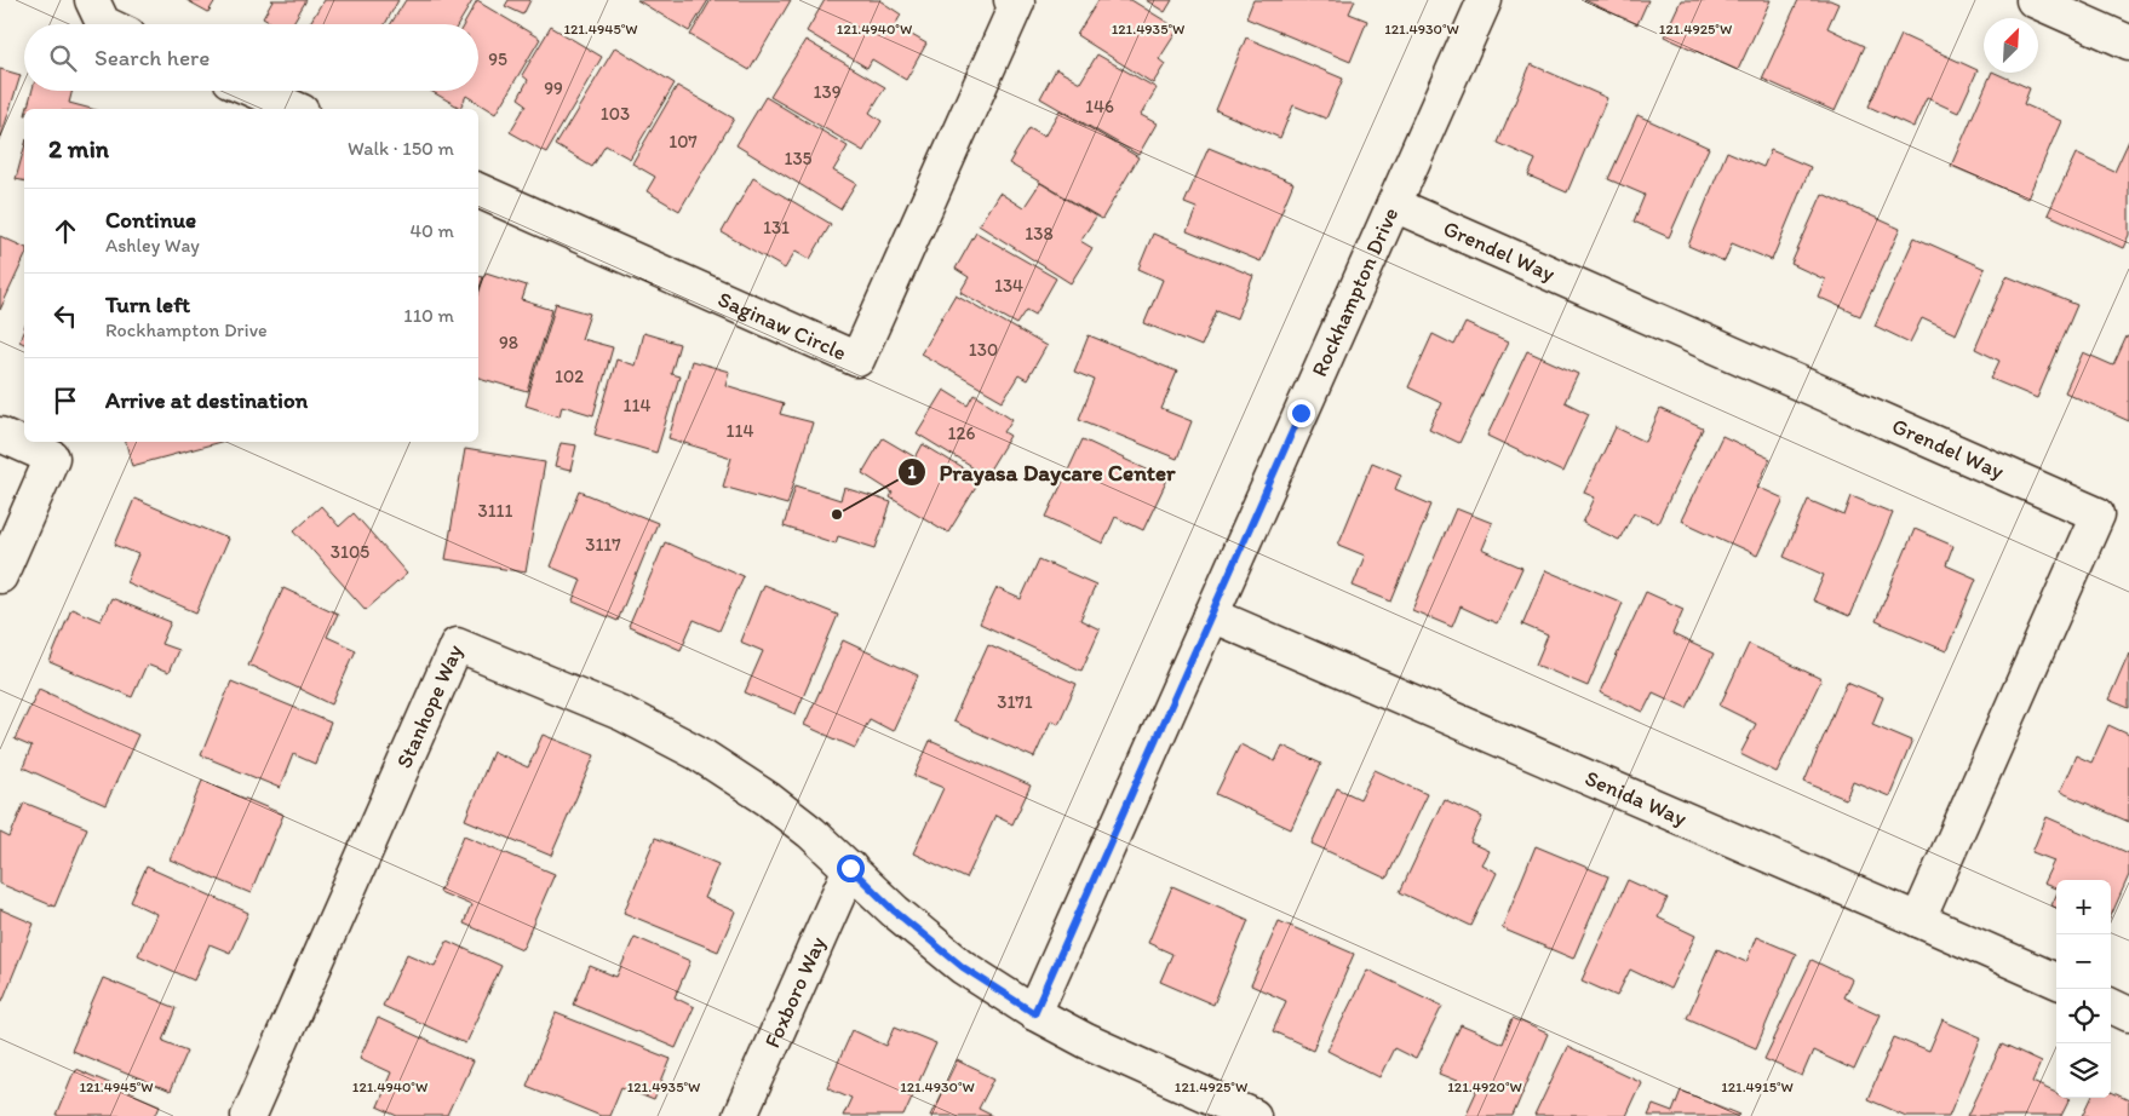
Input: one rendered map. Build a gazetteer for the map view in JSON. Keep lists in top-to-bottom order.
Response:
{
  "streets": {
    "street": [
      "Grendel Way",
      "Rockhampton Drive",
      "Saginaw Circle",
      "Stanhope Way",
      "Senida Way",
      "Foxboro Way"
    ]
  },
  "crossings": [
    ["Grendel Way", "Rockhampton Drive"],
    ["Grendel Way", "Senida Way"],
    ["Rockhampton Drive", "Senida Way"],
    ["Stanhope Way", "Foxboro Way"]
  ],
  "places": ["Prayasa Daycare Center"],
  "house_numbers": [
    "95",
    "99",
    "139",
    "146",
    "103",
    "107",
    "135",
    "131",
    "138",
    "134",
    "98",
    "130",
    "102",
    "114",
    "114",
    "126",
    "3111",
    "3117",
    "3105",
    "3171"
  ],
  "north": "top right",
  "page": {
    "search": "Search here",
    "heading": ["2 min", "Walk · 150 m"],
    "list": [
      ["Continue", "Ashley Way", "40 m"],
      ["Turn left", "Rockhampton Drive", "110 m"],
      "Arrive at destination"
    ],
    "map_buttons": ["+", "−"]
  },
  "coordinates": [
    "121.4945°W",
    "121.4940°W",
    "121.4935°W",
    "121.4925°W",
    "121.4930°W",
    "121.4920°W",
    "121.4915°W"
  ]
}
